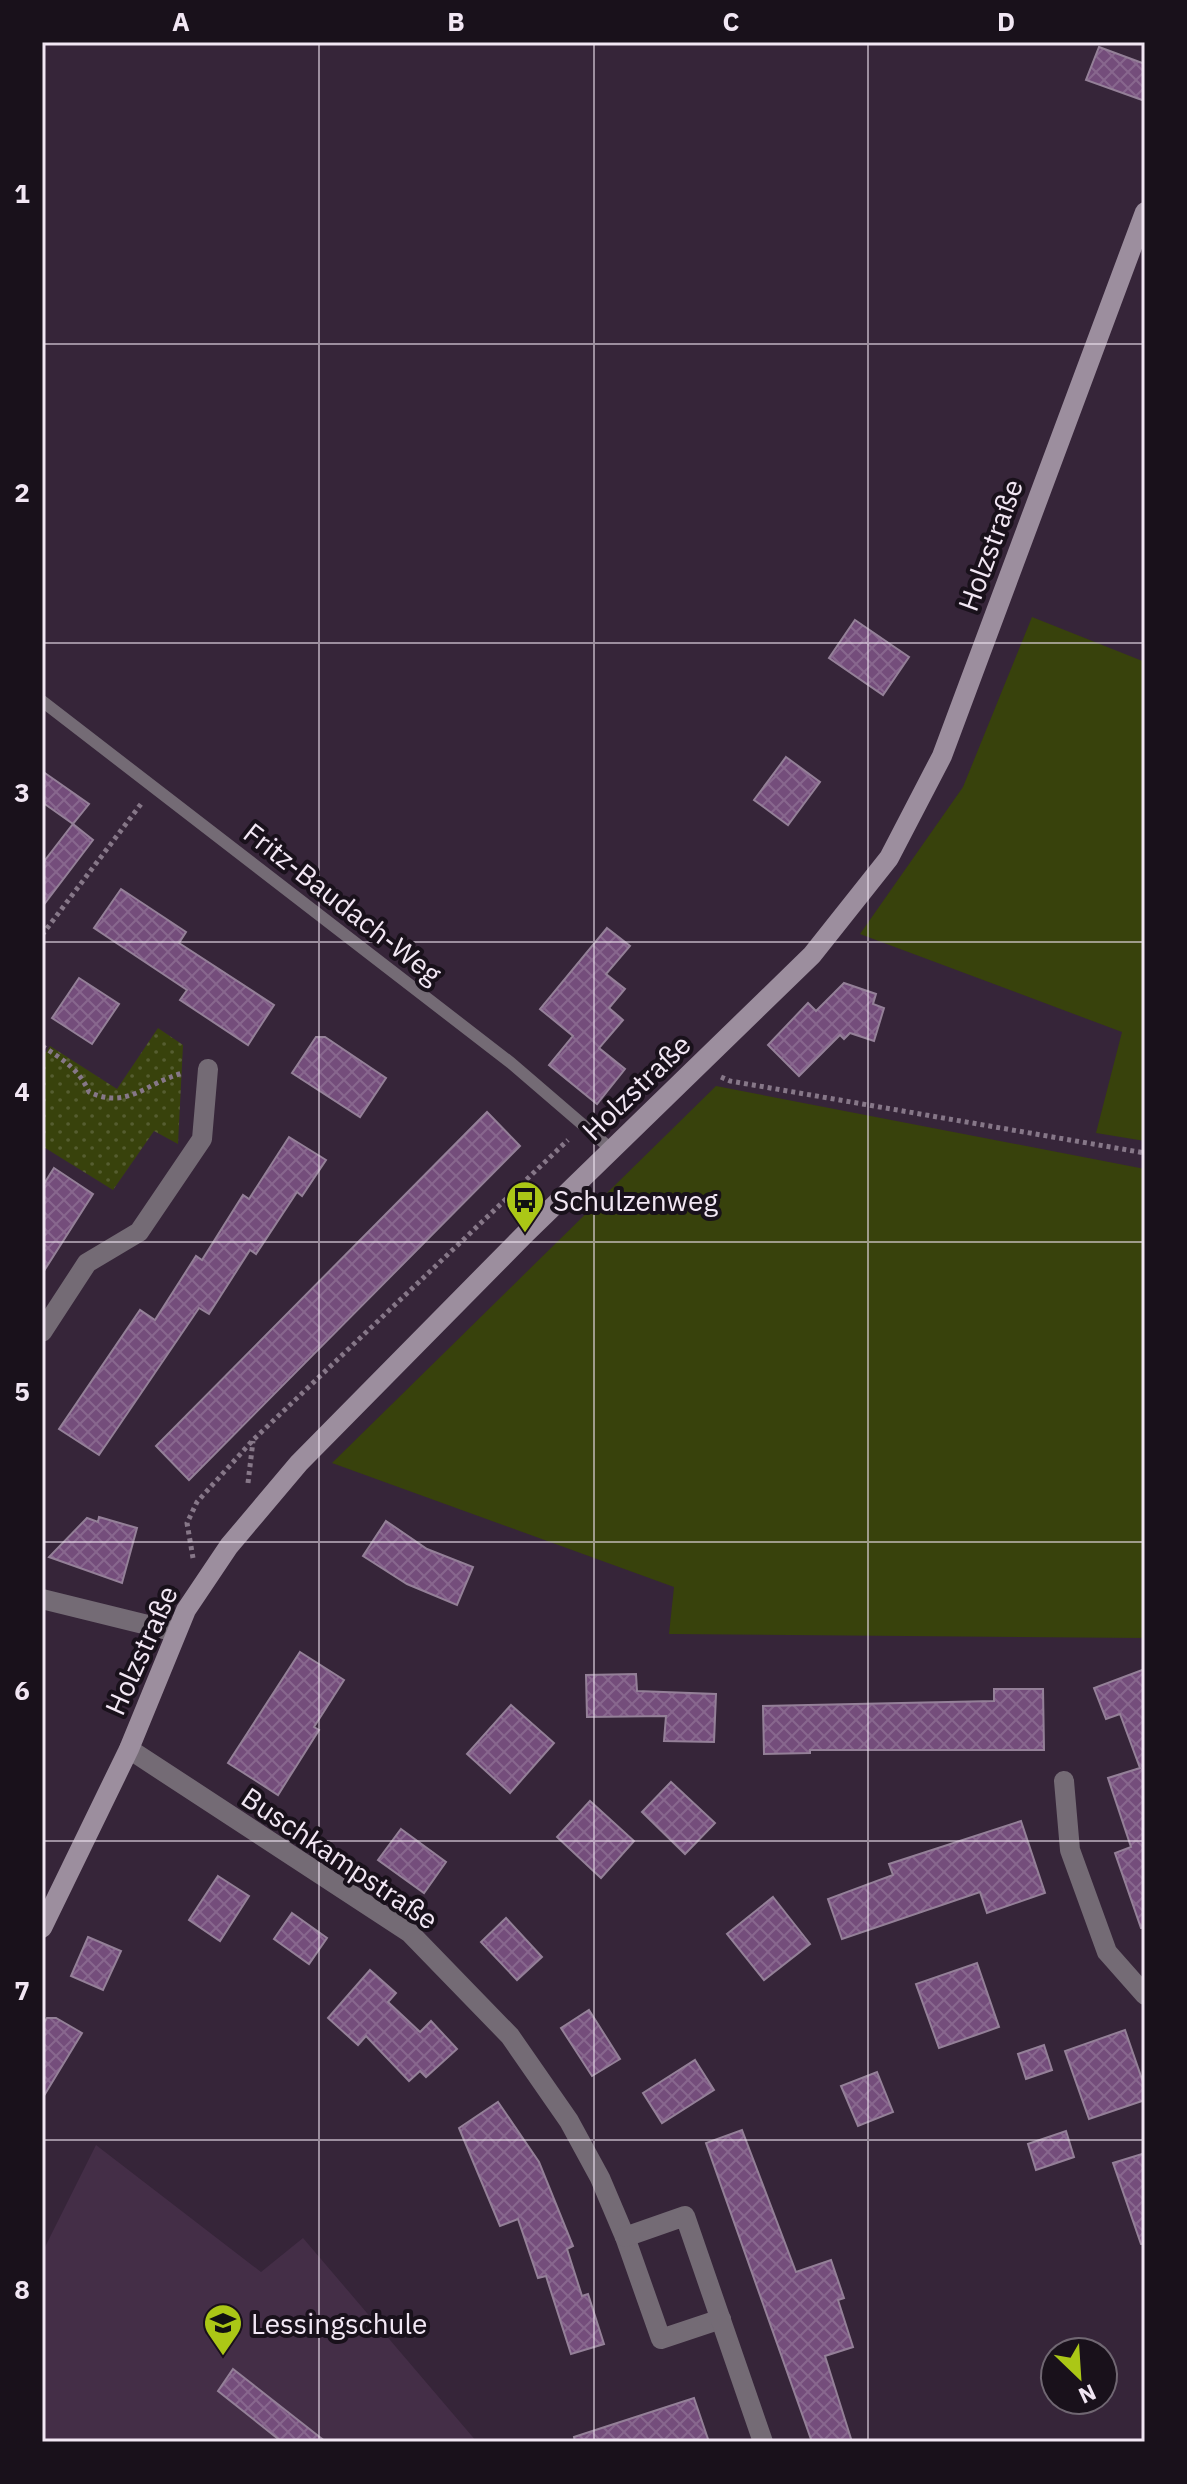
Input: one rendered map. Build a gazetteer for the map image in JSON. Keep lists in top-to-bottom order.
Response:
{
  "streets": {
    "street": ["Holzstraße", "Buschkampstraße"],
    "lane": ["Fritz-Baudach-Weg"]
  },
  "crossings": [
    ["Holzstraße", "Fritz-Baudach-Weg"],
    ["Holzstraße", "Buschkampstraße"]
  ],
  "places": {
    "bus stop": ["Schulzenweg"],
    "school or university": ["Lessingschule"]
  },
  "north": "bottom right",
  "grid": {
    "columns": [
      "A",
      "B",
      "C",
      "D"
    ],
    "rows": [
      "1",
      "2",
      "3",
      "4",
      "5",
      "6",
      "7",
      "8"
    ]
  }
}
